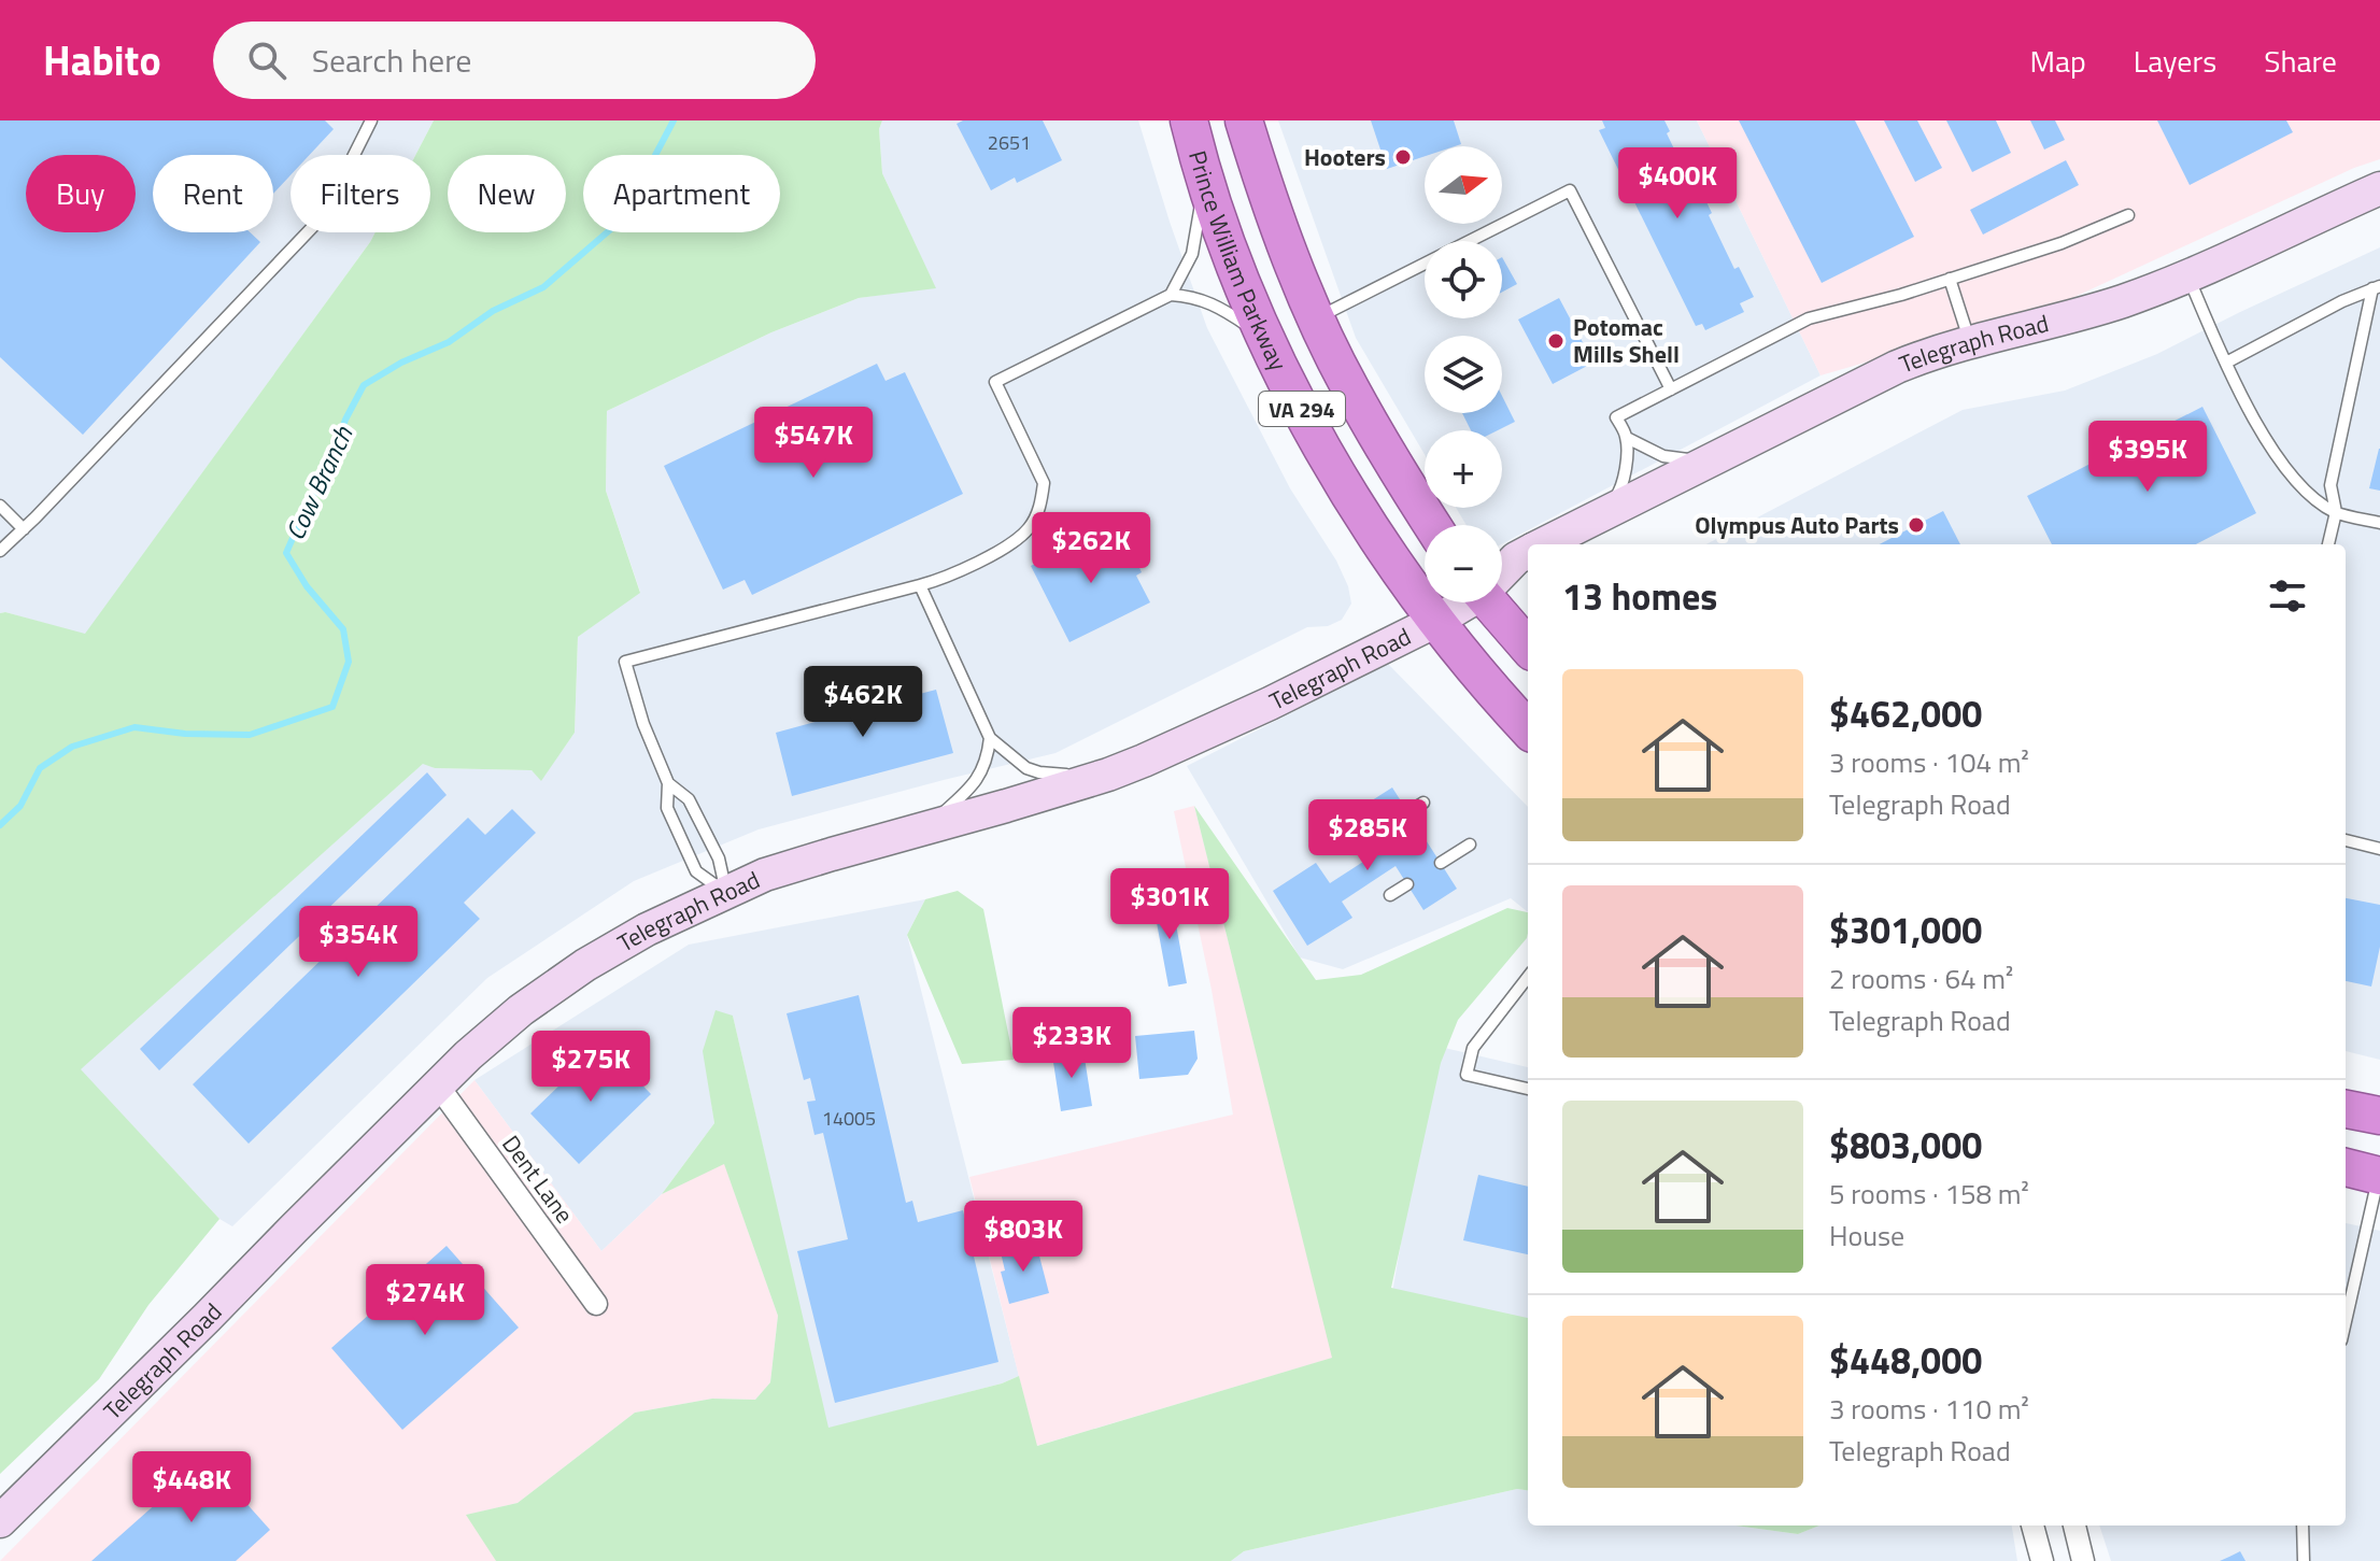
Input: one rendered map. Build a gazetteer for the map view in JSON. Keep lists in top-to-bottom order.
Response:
{
  "streets": {
    "highway": ["Prince William Parkway", "VA 294"],
    "main road": ["Telegraph Road"],
    "street": ["Dent Lane"]
  },
  "crossings": [
    ["Prince William Parkway", "Telegraph Road"],
    ["Telegraph Road", "Dent Lane"]
  ],
  "water": ["Cow Branch"],
  "places": ["Hooters", "Potomac Mills Shell", "Olympus Auto Parts"],
  "house_numbers": ["2651", "14005"],
  "north": "right",
  "page": {
    "header": "Habito",
    "search": "Search here",
    "nav": ["Map", "Layers", "Share"],
    "map_buttons": ["+", "−"],
    "price": [
      "$400K",
      "$547K",
      "$395K",
      "$262K",
      "$462K",
      "$285K",
      "$301K",
      "$354K",
      "$233K",
      "$275K",
      "$803K",
      "$274K",
      "$448K"
    ],
    "chip": [
      "Buy",
      "Rent",
      "Filters",
      "New",
      "Apartment"
    ],
    "heading": "13 homes",
    "list": [
      {
        "name": "$462,000",
        "note": "3 rooms · 104 m² · Telegraph Road"
      },
      {
        "name": "$301,000",
        "note": "2 rooms · 64 m² · Telegraph Road"
      },
      {
        "name": "$803,000",
        "note": "5 rooms · 158 m² · House"
      },
      {
        "name": "$448,000",
        "note": "3 rooms · 110 m² · Telegraph Road"
      }
    ]
  }
}
